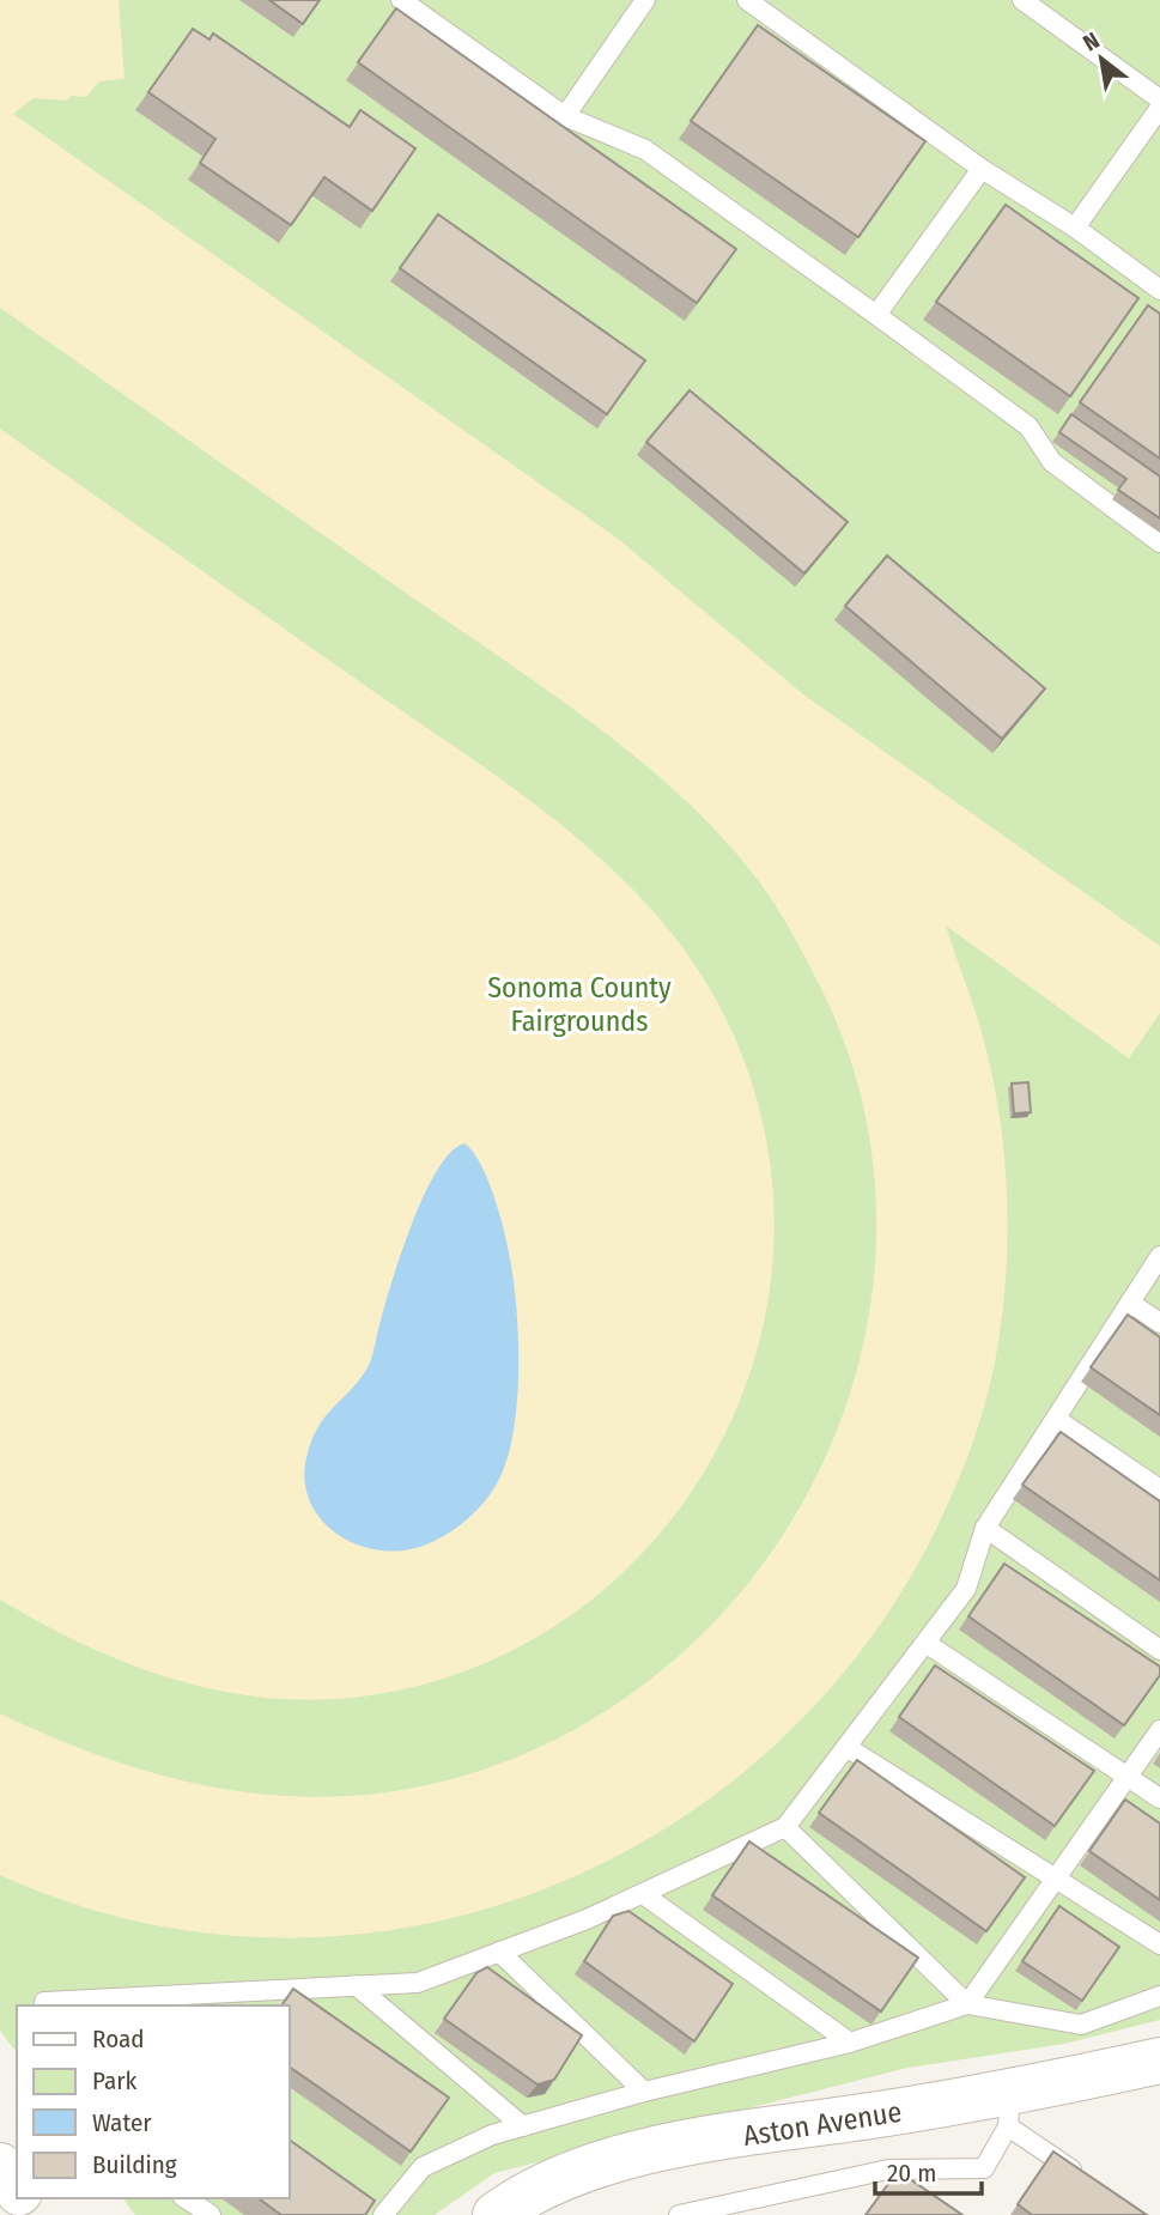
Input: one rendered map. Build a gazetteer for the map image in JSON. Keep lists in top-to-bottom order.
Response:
{
  "streets": {
    "street": ["Aston Avenue"]
  },
  "parks": ["Sonoma County Fairgrounds"],
  "legend": [
    "Road",
    "Park",
    "Water",
    "Building"
  ],
  "scale_bar": "20 m",
  "north": "top left"
}
